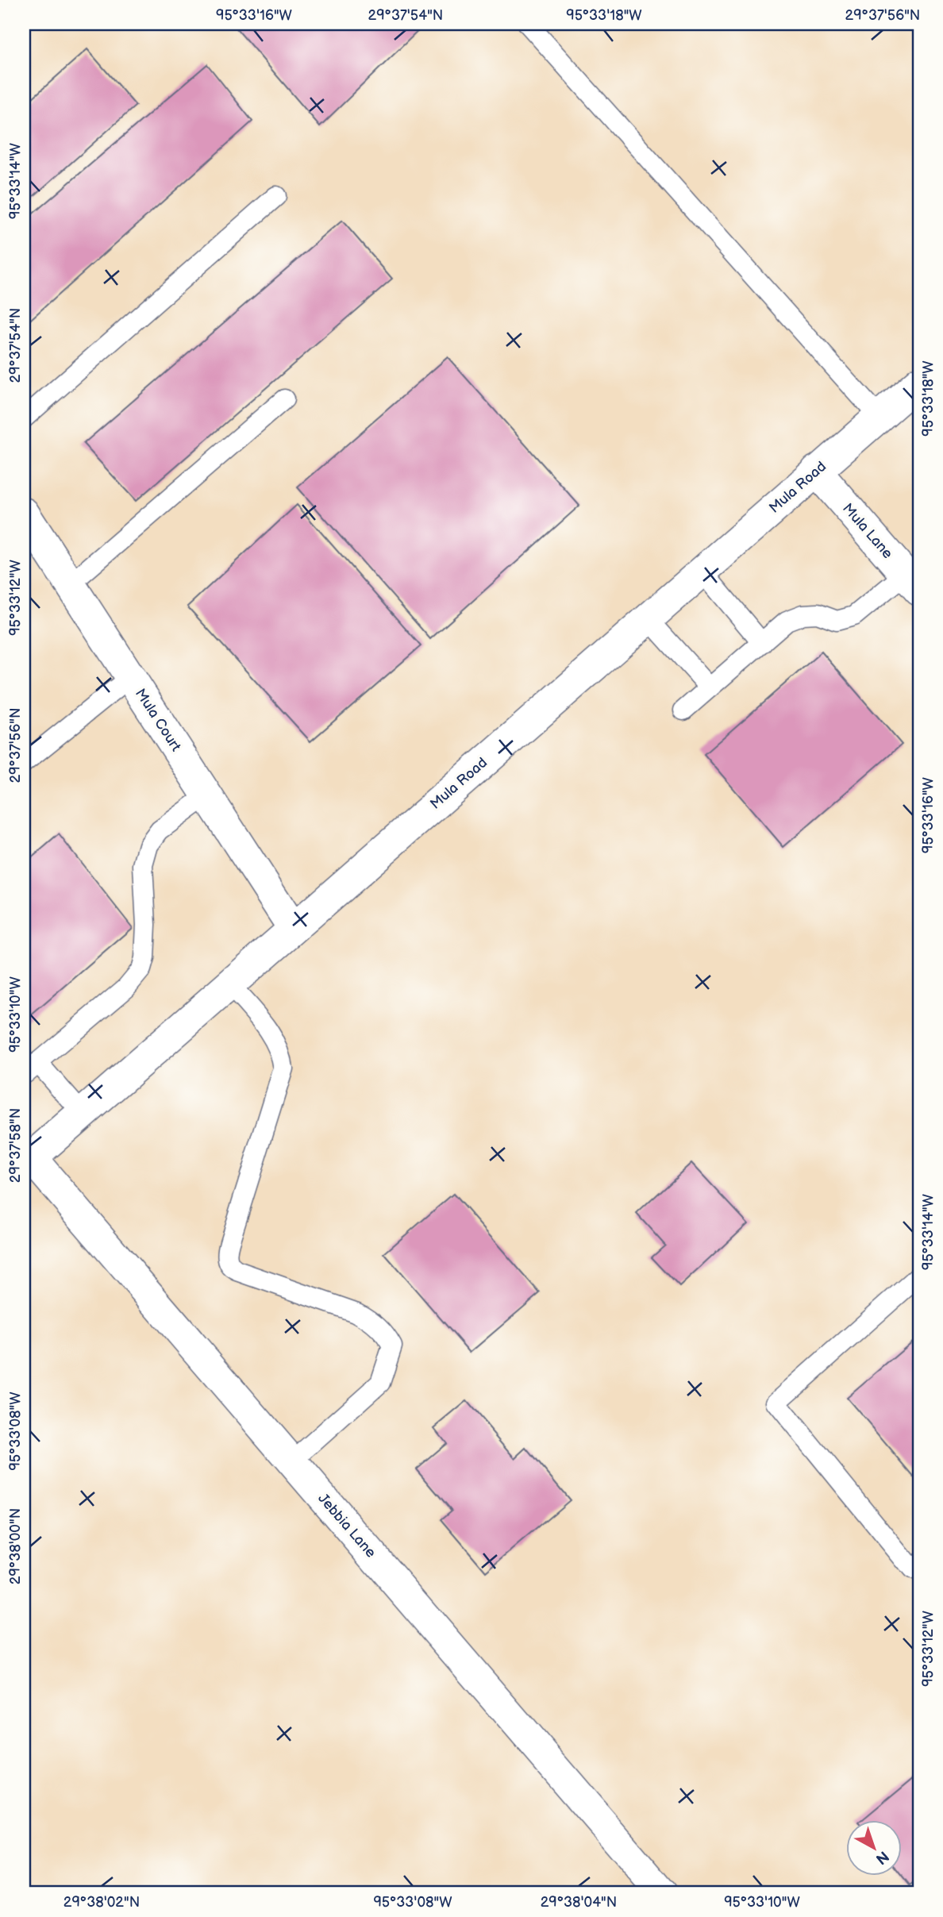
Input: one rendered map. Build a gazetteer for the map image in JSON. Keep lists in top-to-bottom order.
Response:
{
  "streets": {
    "street": [
      "Mula Road",
      "Mula Lane",
      "Mula Court",
      "Jebbia Lane"
    ]
  },
  "crossings": [
    ["Mula Road", "Mula Lane"],
    ["Mula Road", "Mula Court"],
    ["Mula Road", "Jebbia Lane"]
  ],
  "north": "bottom right",
  "coordinates": [
    "95°33'16\"W",
    "29°37'54\"N",
    "95°33'18\"W",
    "29°37'56\"N",
    "95°33'14\"W",
    "95°33'12\"W",
    "95°33'10\"W",
    "29°37'58\"N",
    "95°33'08\"W",
    "29°38'00\"N",
    "29°38'02\"N",
    "29°38'04\"N"
  ]
}
